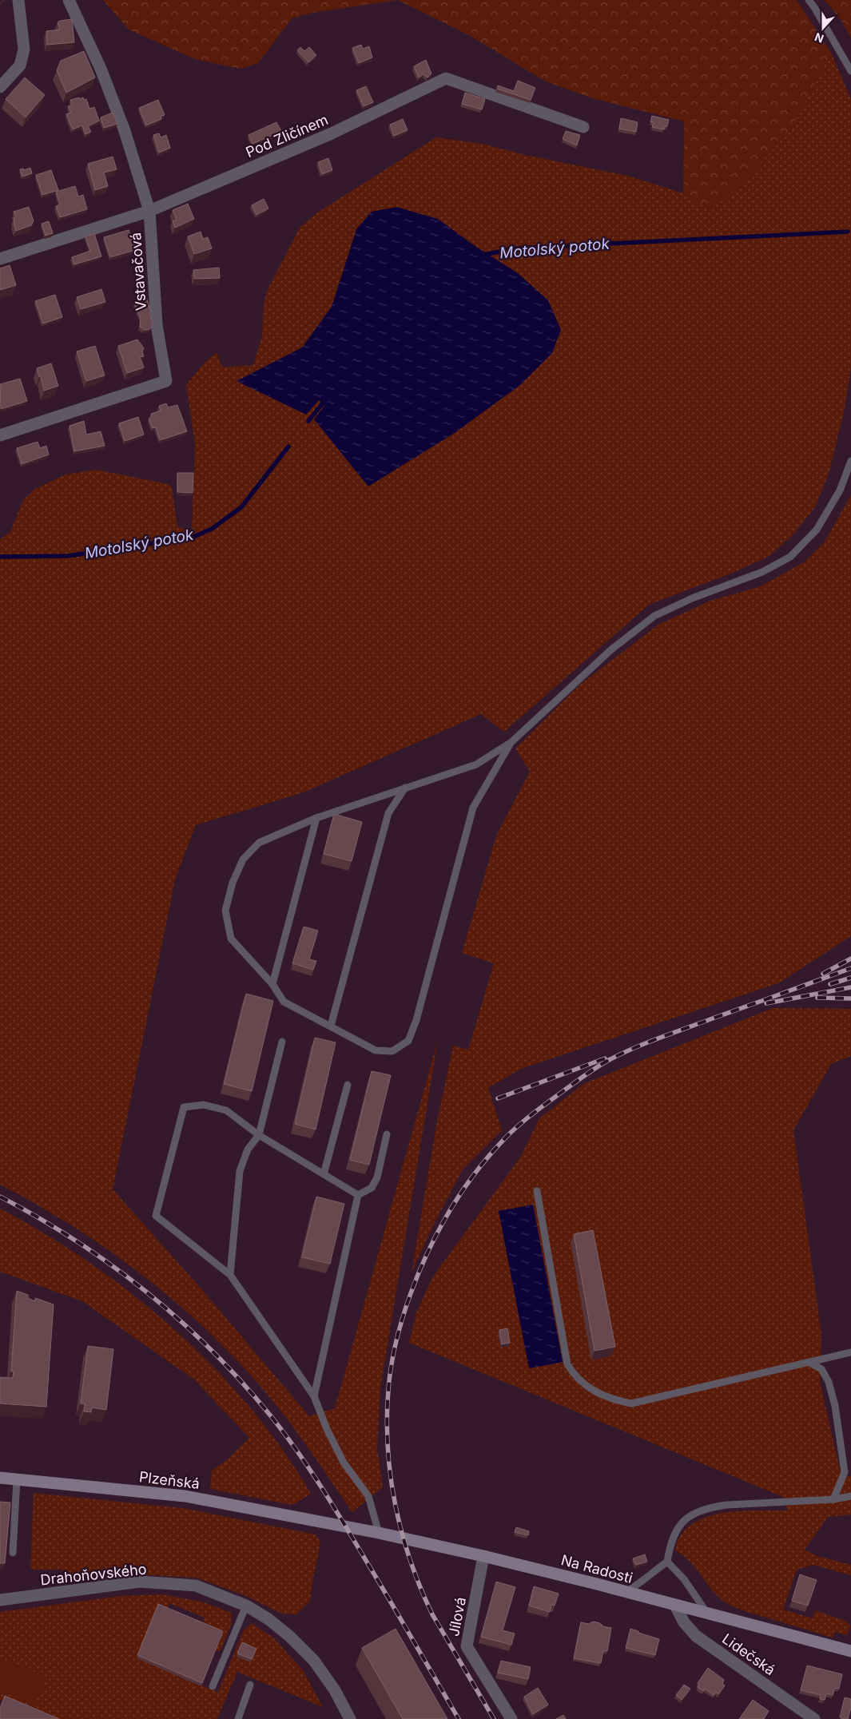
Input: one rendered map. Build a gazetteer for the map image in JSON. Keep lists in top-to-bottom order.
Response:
{
  "streets": {
    "main road": ["Plzeňská", "Na Radosti"],
    "street": [
      "Pod Zličínem",
      "Vstavačová",
      "Drahoňovského",
      "Jílová",
      "Lidečská"
    ]
  },
  "crossings": [
    ["Pod Zličínem", "Vstavačová"],
    ["Plzeňská", "Na Radosti"],
    ["Na Radosti", "Jílová"],
    ["Na Radosti", "Lidečská"]
  ],
  "water": ["Motolský potok"],
  "north": "bottom"
}
